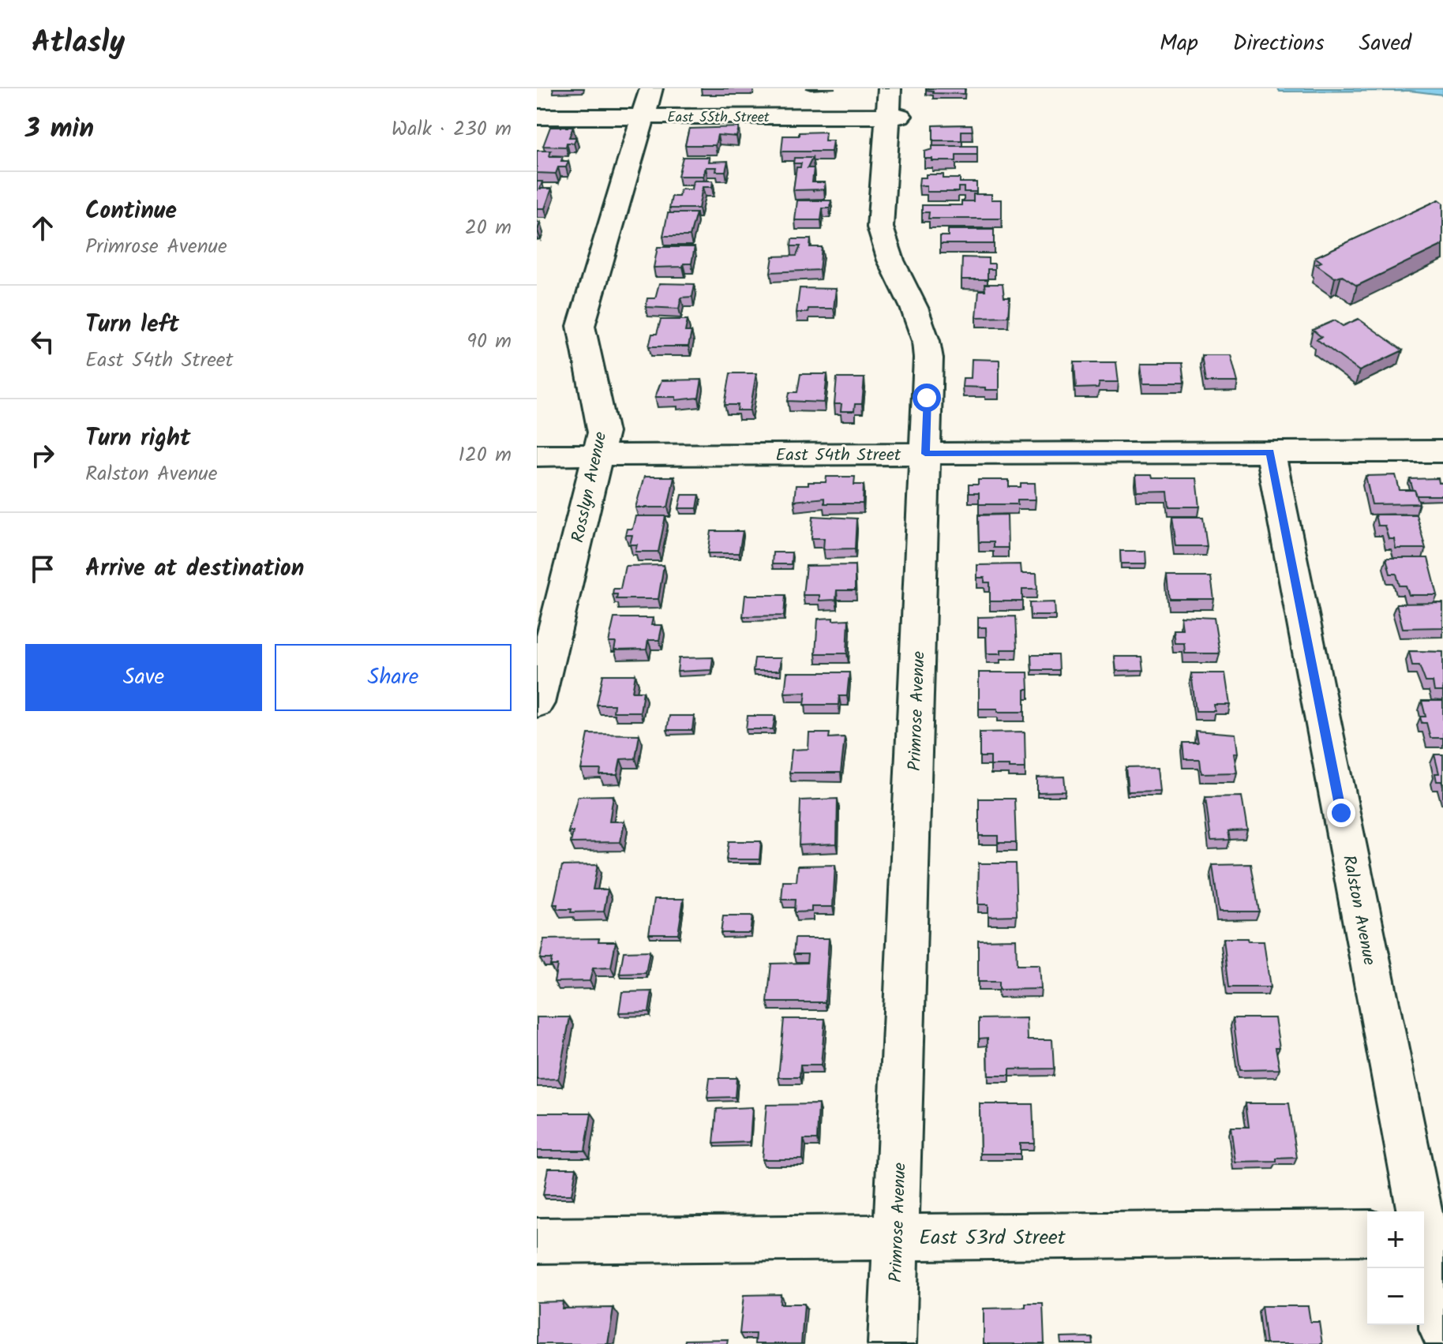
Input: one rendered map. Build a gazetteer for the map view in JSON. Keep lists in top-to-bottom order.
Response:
{
  "streets": {
    "street": [
      "East 55th Street",
      "East 54th Street",
      "Rosslyn Avenue",
      "Primrose Avenue",
      "Ralston Avenue",
      "East 53rd Street"
    ]
  },
  "crossings": [
    ["East 55th Street", "Rosslyn Avenue"],
    ["East 55th Street", "Primrose Avenue"],
    ["East 54th Street", "Rosslyn Avenue"],
    ["East 54th Street", "Primrose Avenue"],
    ["East 54th Street", "Ralston Avenue"],
    ["Primrose Avenue", "East 53rd Street"]
  ],
  "page": {
    "header": "Atlasly",
    "nav": ["Map", "Directions", "Saved"],
    "heading": ["3 min", "Walk · 230 m"],
    "list": [
      ["Continue", "Primrose Avenue", "20 m"],
      ["Turn left", "East 54th Street", "90 m"],
      ["Turn right", "Ralston Avenue", "120 m"],
      "Arrive at destination"
    ],
    "buttons": ["Save", "Share"],
    "map_buttons": ["+", "−"]
  }
}
